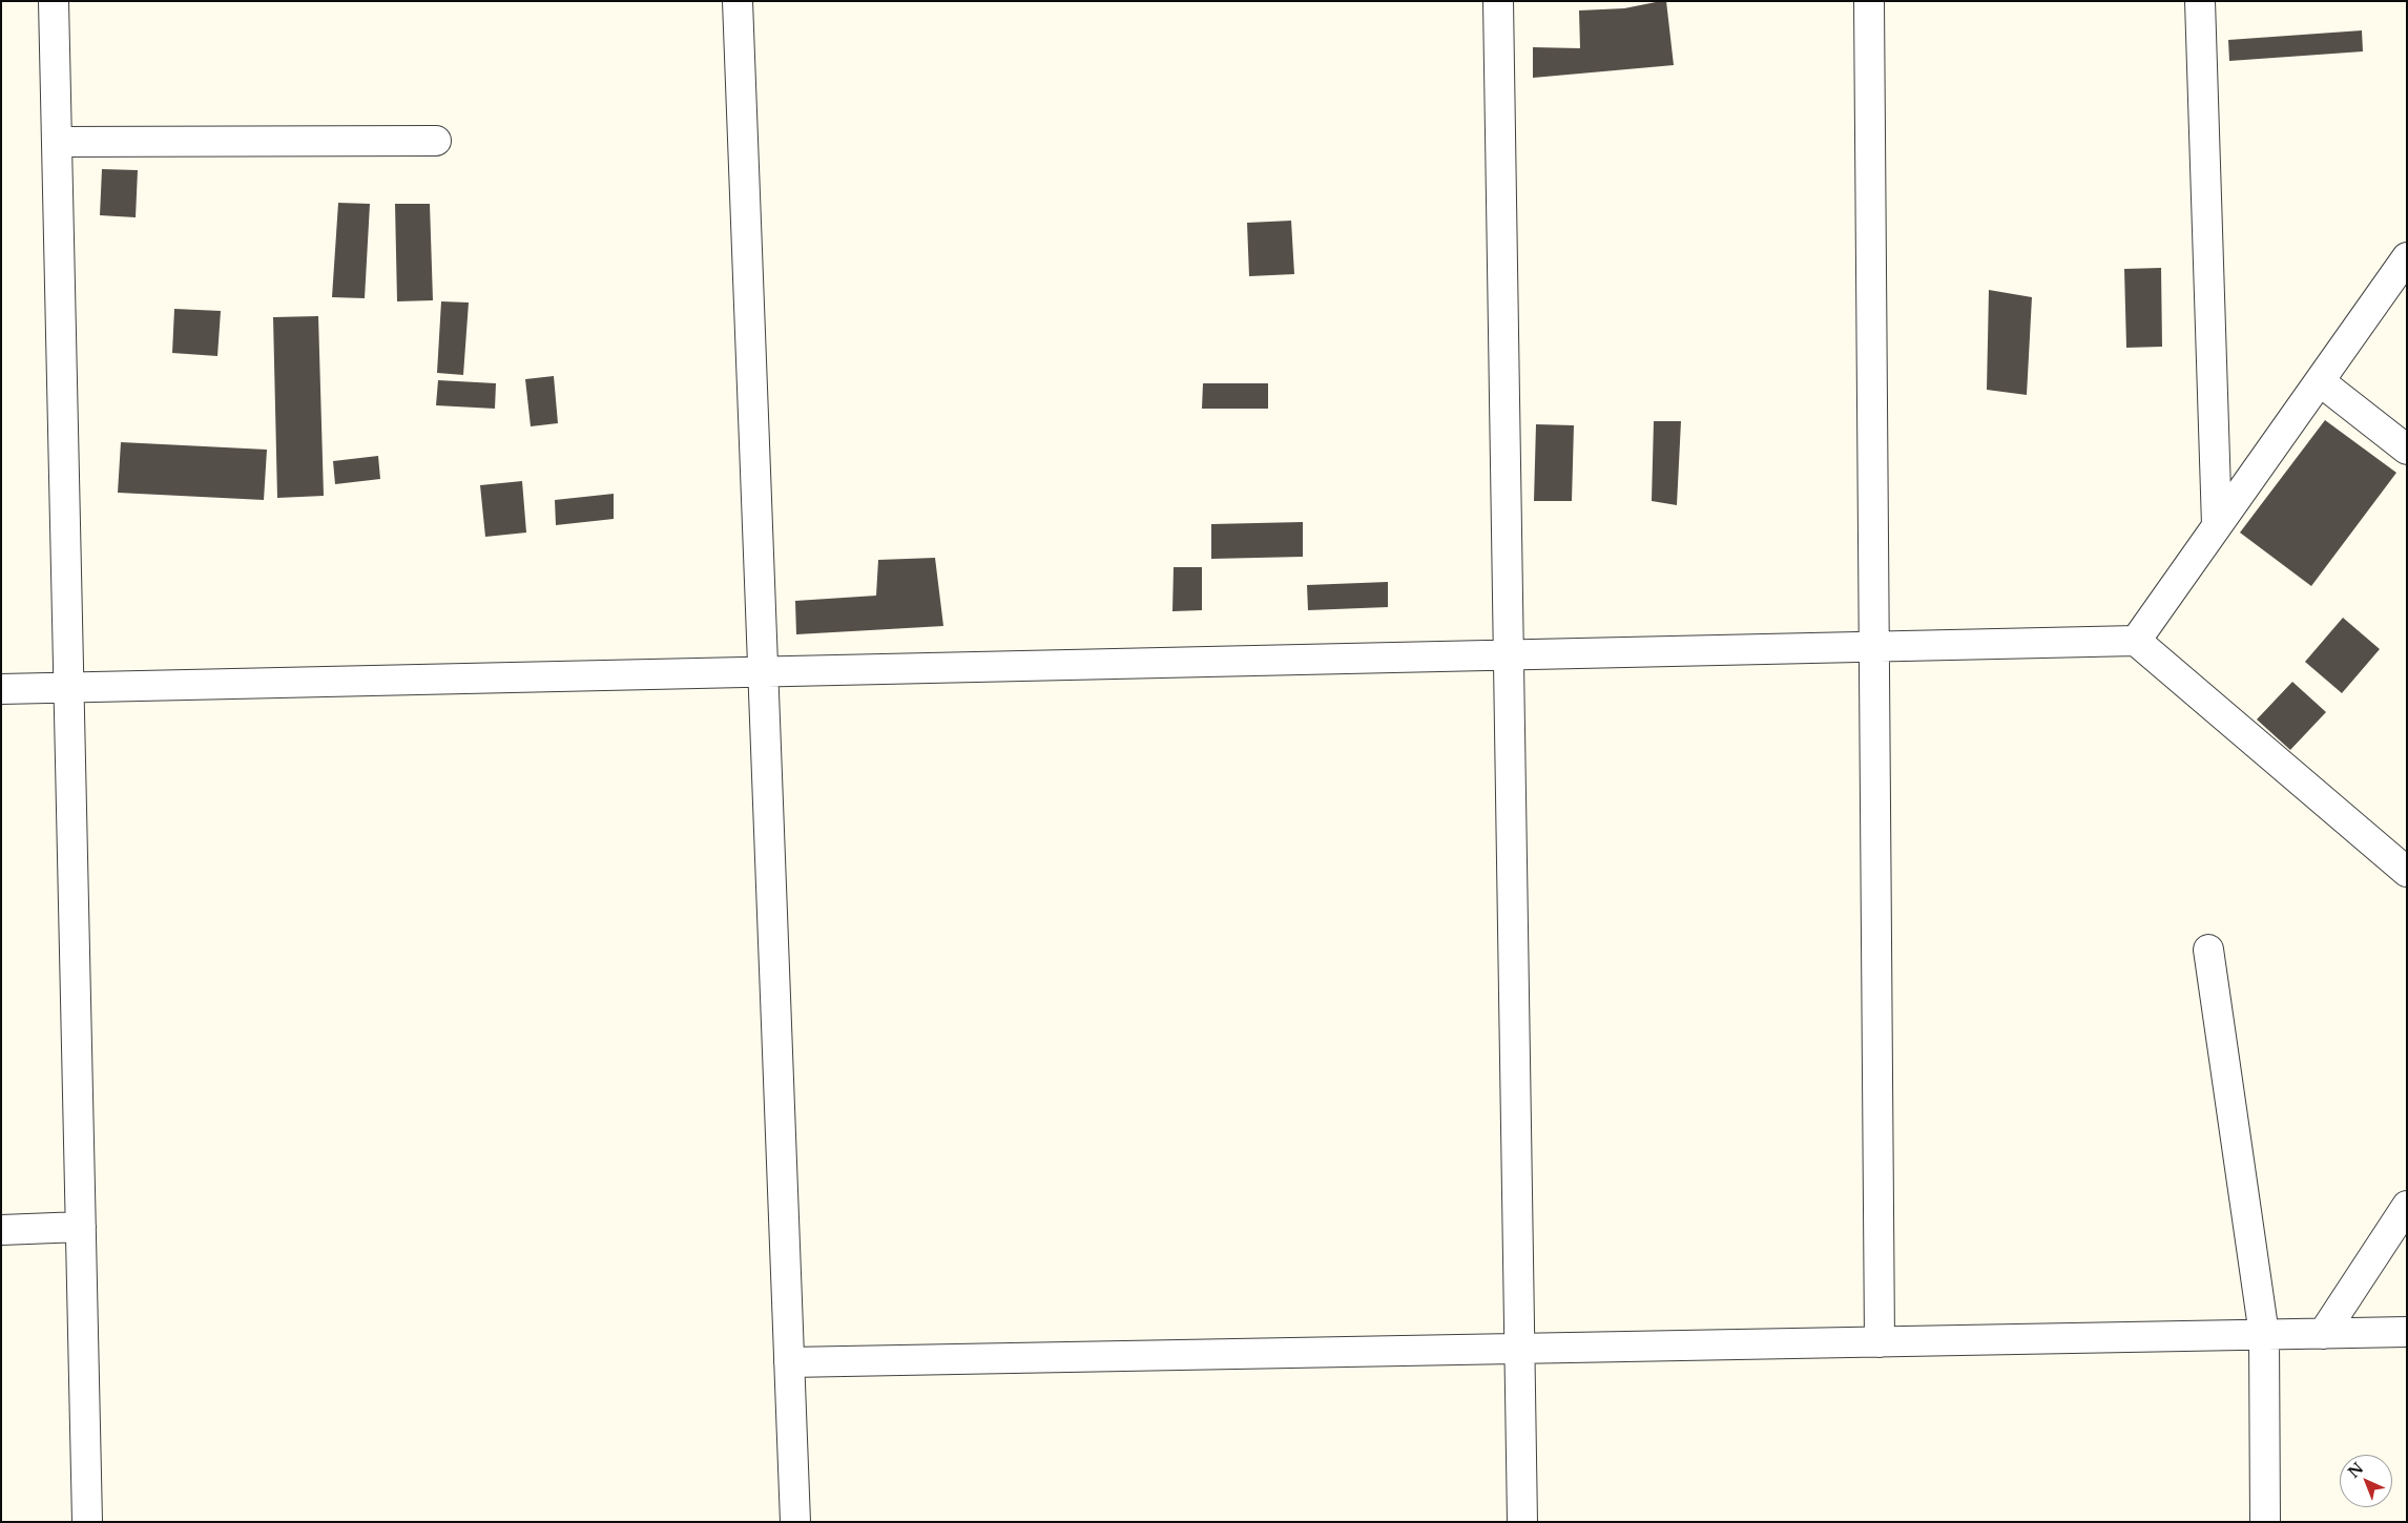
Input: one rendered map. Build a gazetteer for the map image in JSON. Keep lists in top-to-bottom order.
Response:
{
  "north": "top left"
}
